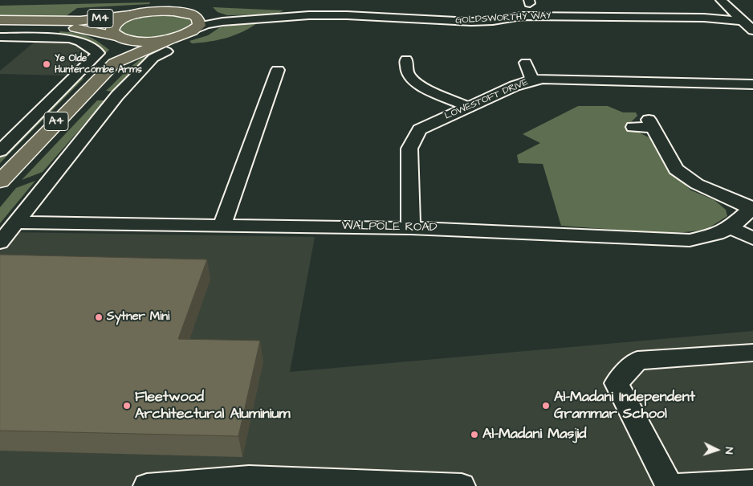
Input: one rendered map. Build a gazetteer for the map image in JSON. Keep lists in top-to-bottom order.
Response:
{
  "streets": {
    "main road": ["M4", "A4"],
    "street": ["GOLDSWORTHY WAY", "LOWESTOFT DRIVE", "WALPOLE ROAD"]
  },
  "crossings": [
    ["LOWESTOFT DRIVE", "WALPOLE ROAD"]
  ],
  "places": [
    "Ye Olde Huntercombe Arms",
    "Sytner Mini",
    "Fleetwood Architectural Aluminium",
    "Al-Madani Independent Grammar School",
    "Al-Madani Masjid"
  ],
  "north": "right"
}
